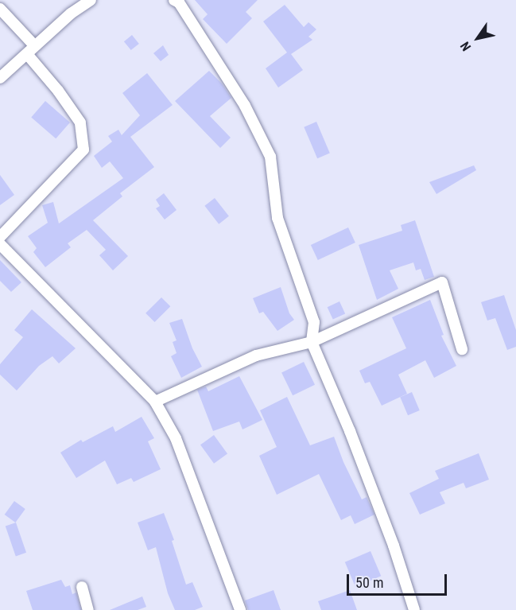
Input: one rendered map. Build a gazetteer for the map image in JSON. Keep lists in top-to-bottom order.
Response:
{
  "scale_bar": "50 m",
  "north": "bottom left"
}
